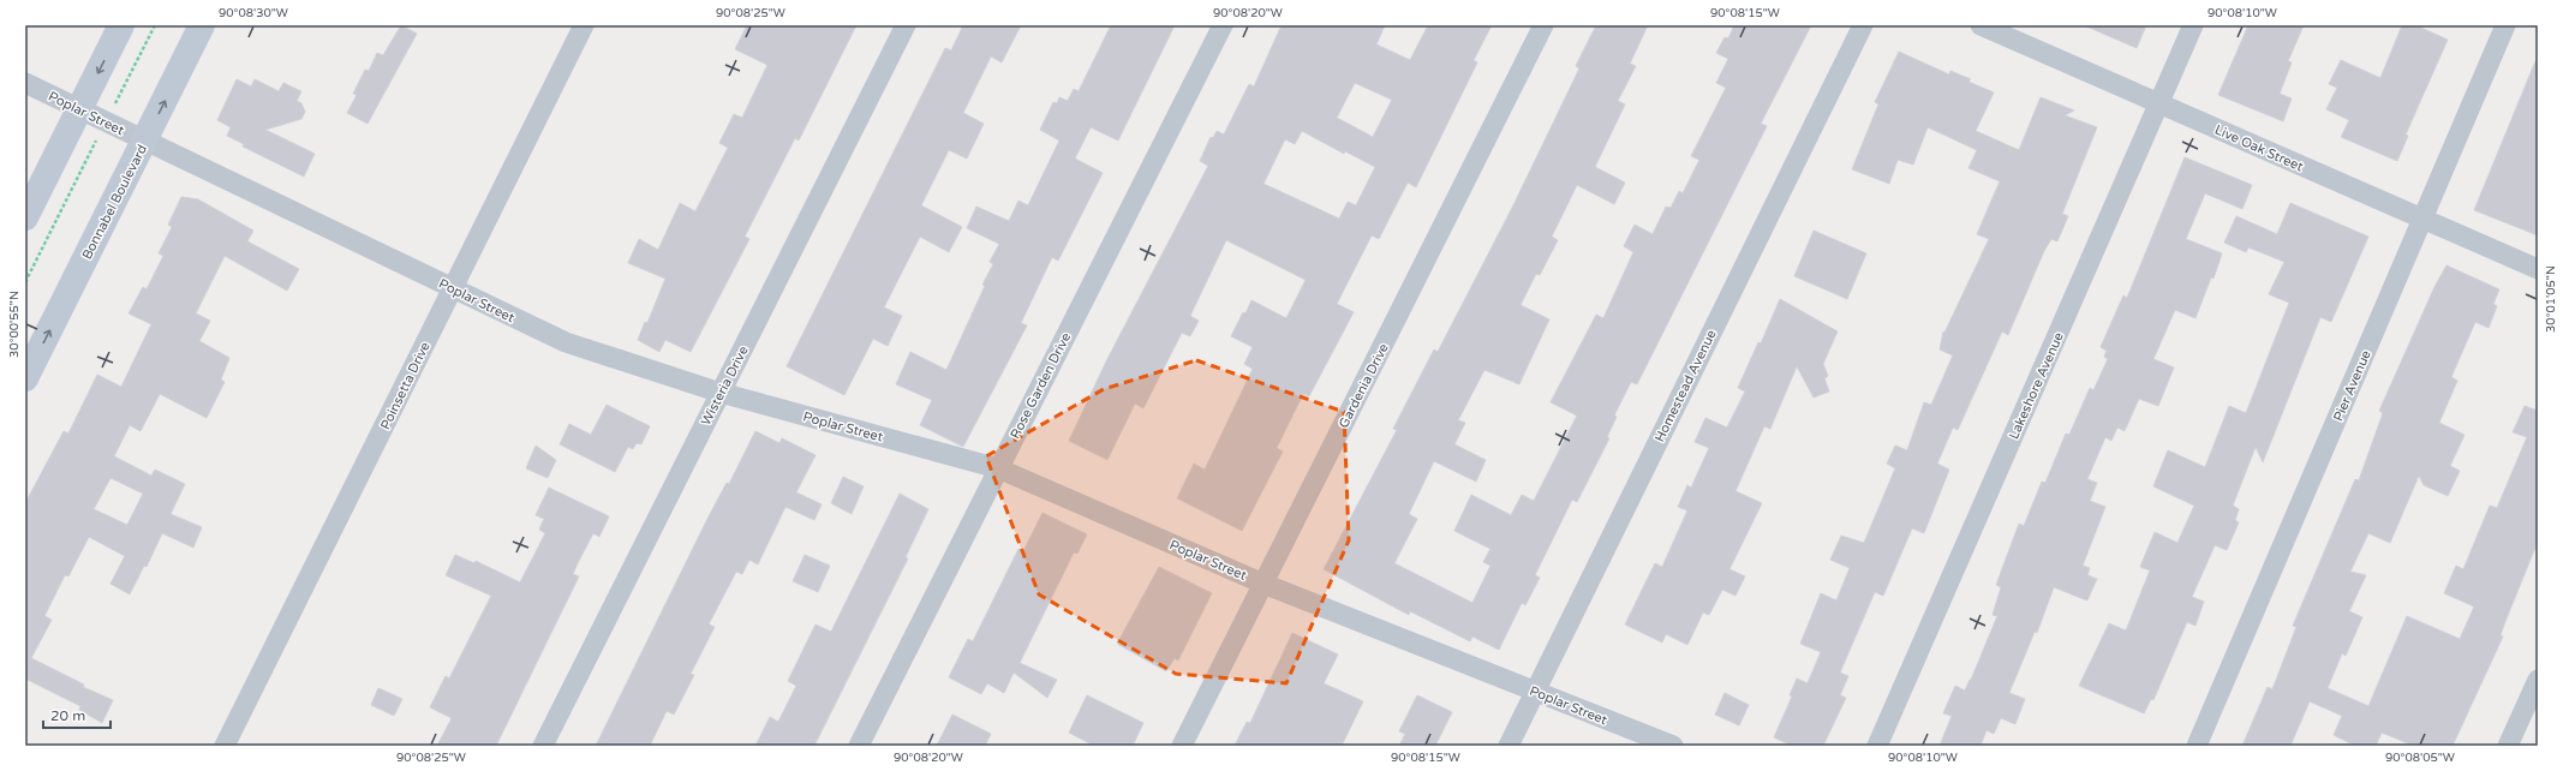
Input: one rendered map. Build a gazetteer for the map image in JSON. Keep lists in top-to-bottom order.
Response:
{
  "streets": {
    "street": [
      "Poplar Street",
      "Live Oak Street",
      "Bonnabel Boulevard",
      "Poinsetta Drive",
      "Wisteria Drive",
      "Rose Garden Drive",
      "Gardenia Drive",
      "Homestead Avenue",
      "Lakeshore Avenue",
      "Pier Avenue"
    ]
  },
  "crossings": [
    ["Poplar Street", "Bonnabel Boulevard"],
    ["Poplar Street", "Poinsetta Drive"],
    ["Poplar Street", "Wisteria Drive"],
    ["Poplar Street", "Rose Garden Drive"],
    ["Poplar Street", "Gardenia Drive"],
    ["Poplar Street", "Homestead Avenue"],
    ["Live Oak Street", "Lakeshore Avenue"],
    ["Live Oak Street", "Pier Avenue"]
  ],
  "scale_bar": "20 m",
  "coordinates": [
    "90°08'30\"W",
    "90°08'25\"W",
    "90°08'20\"W",
    "90°08'15\"W",
    "90°08'10\"W",
    "30°01'05\"N",
    "30°00'55\"N",
    "90°08'05\"W"
  ]
}
